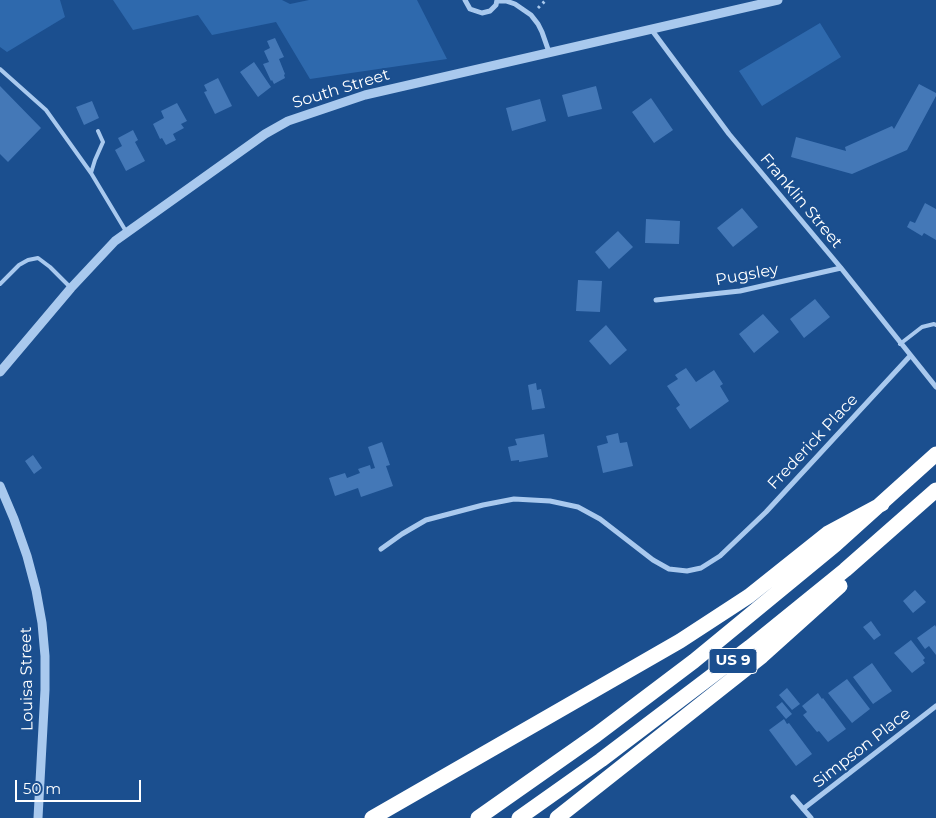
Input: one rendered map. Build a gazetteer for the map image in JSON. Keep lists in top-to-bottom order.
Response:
{
  "streets": {
    "highway": ["US 9"],
    "street": [
      "South Street",
      "Franklin Street",
      "Pugsley",
      "Frederick Place",
      "Louisa Street",
      "Simpson Place"
    ]
  },
  "crossings": [
    ["South Street", "Franklin Street"],
    ["Franklin Street", "Pugsley"],
    ["Franklin Street", "Frederick Place"]
  ],
  "scale_bar": "50 m"
}
